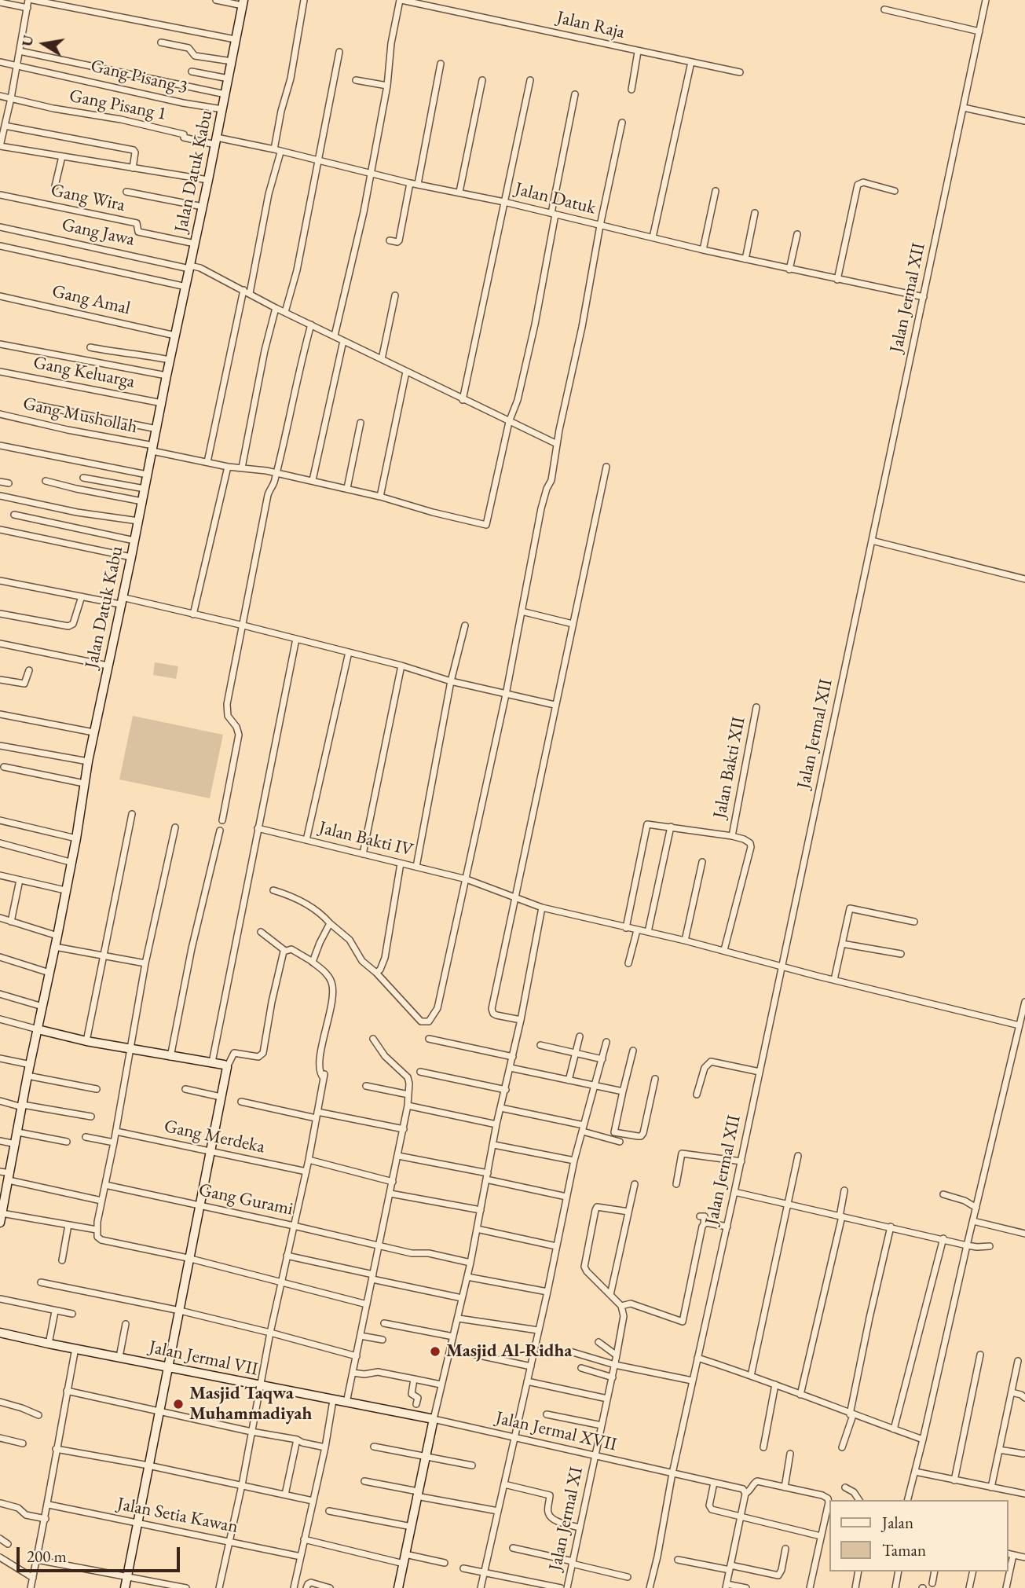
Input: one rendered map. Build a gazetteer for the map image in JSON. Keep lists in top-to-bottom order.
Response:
{
  "streets": {
    "street": [
      "Jalan Raja",
      "Gang Pisang 3",
      "Gang Pisang 1",
      "Jalan Datuk Kabu",
      "Gang Wira",
      "Jalan Datuk",
      "Gang Jawa",
      "Jalan Jermal XII",
      "Gang Amal",
      "Gang Keluarga",
      "Gang Mushollah",
      "Jalan Bakti XII",
      "Jalan Bakti IV",
      "Gang Merdeka",
      "Gang Gurami",
      "Jalan Jermal VII",
      "Jalan Jermal XVII",
      "Jalan Setia Kawan",
      "Jalan Jermal XI"
    ]
  },
  "crossings": [
    ["Gang Pisang 3", "Jalan Datuk Kabu"],
    ["Gang Pisang 1", "Jalan Datuk Kabu"],
    ["Gang Pisang 1", "Jalan Datuk"],
    ["Jalan Datuk Kabu", "Gang Wira"],
    ["Jalan Datuk Kabu", "Jalan Datuk"],
    ["Jalan Datuk Kabu", "Gang Jawa"],
    ["Jalan Datuk Kabu", "Gang Amal"],
    ["Jalan Datuk Kabu", "Gang Keluarga"],
    ["Jalan Datuk Kabu", "Gang Mushollah"],
    ["Jalan Datuk", "Jalan Jermal XII"],
    ["Gang Jawa", "Gang Mushollah"],
    ["Jalan Jermal XII", "Jalan Bakti IV"],
    ["Jalan Jermal XII", "Jalan Jermal XVII"],
    ["Jalan Bakti XII", "Jalan Bakti IV"],
    ["Jalan Jermal VII", "Jalan Jermal XVII"],
    ["Jalan Jermal XVII", "Jalan Jermal XI"]
  ],
  "places": ["Masjid Al-Ridha", "Masjid Taqwa Muhammadiyah"],
  "legend": ["Jalan", "Taman"],
  "scale_bar": "200 m",
  "north": "left"
}
